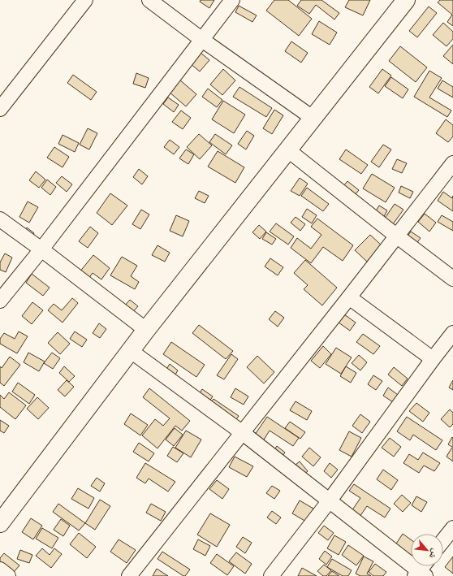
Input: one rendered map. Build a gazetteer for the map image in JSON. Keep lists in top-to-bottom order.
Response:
{
  "north": "bottom right"
}
